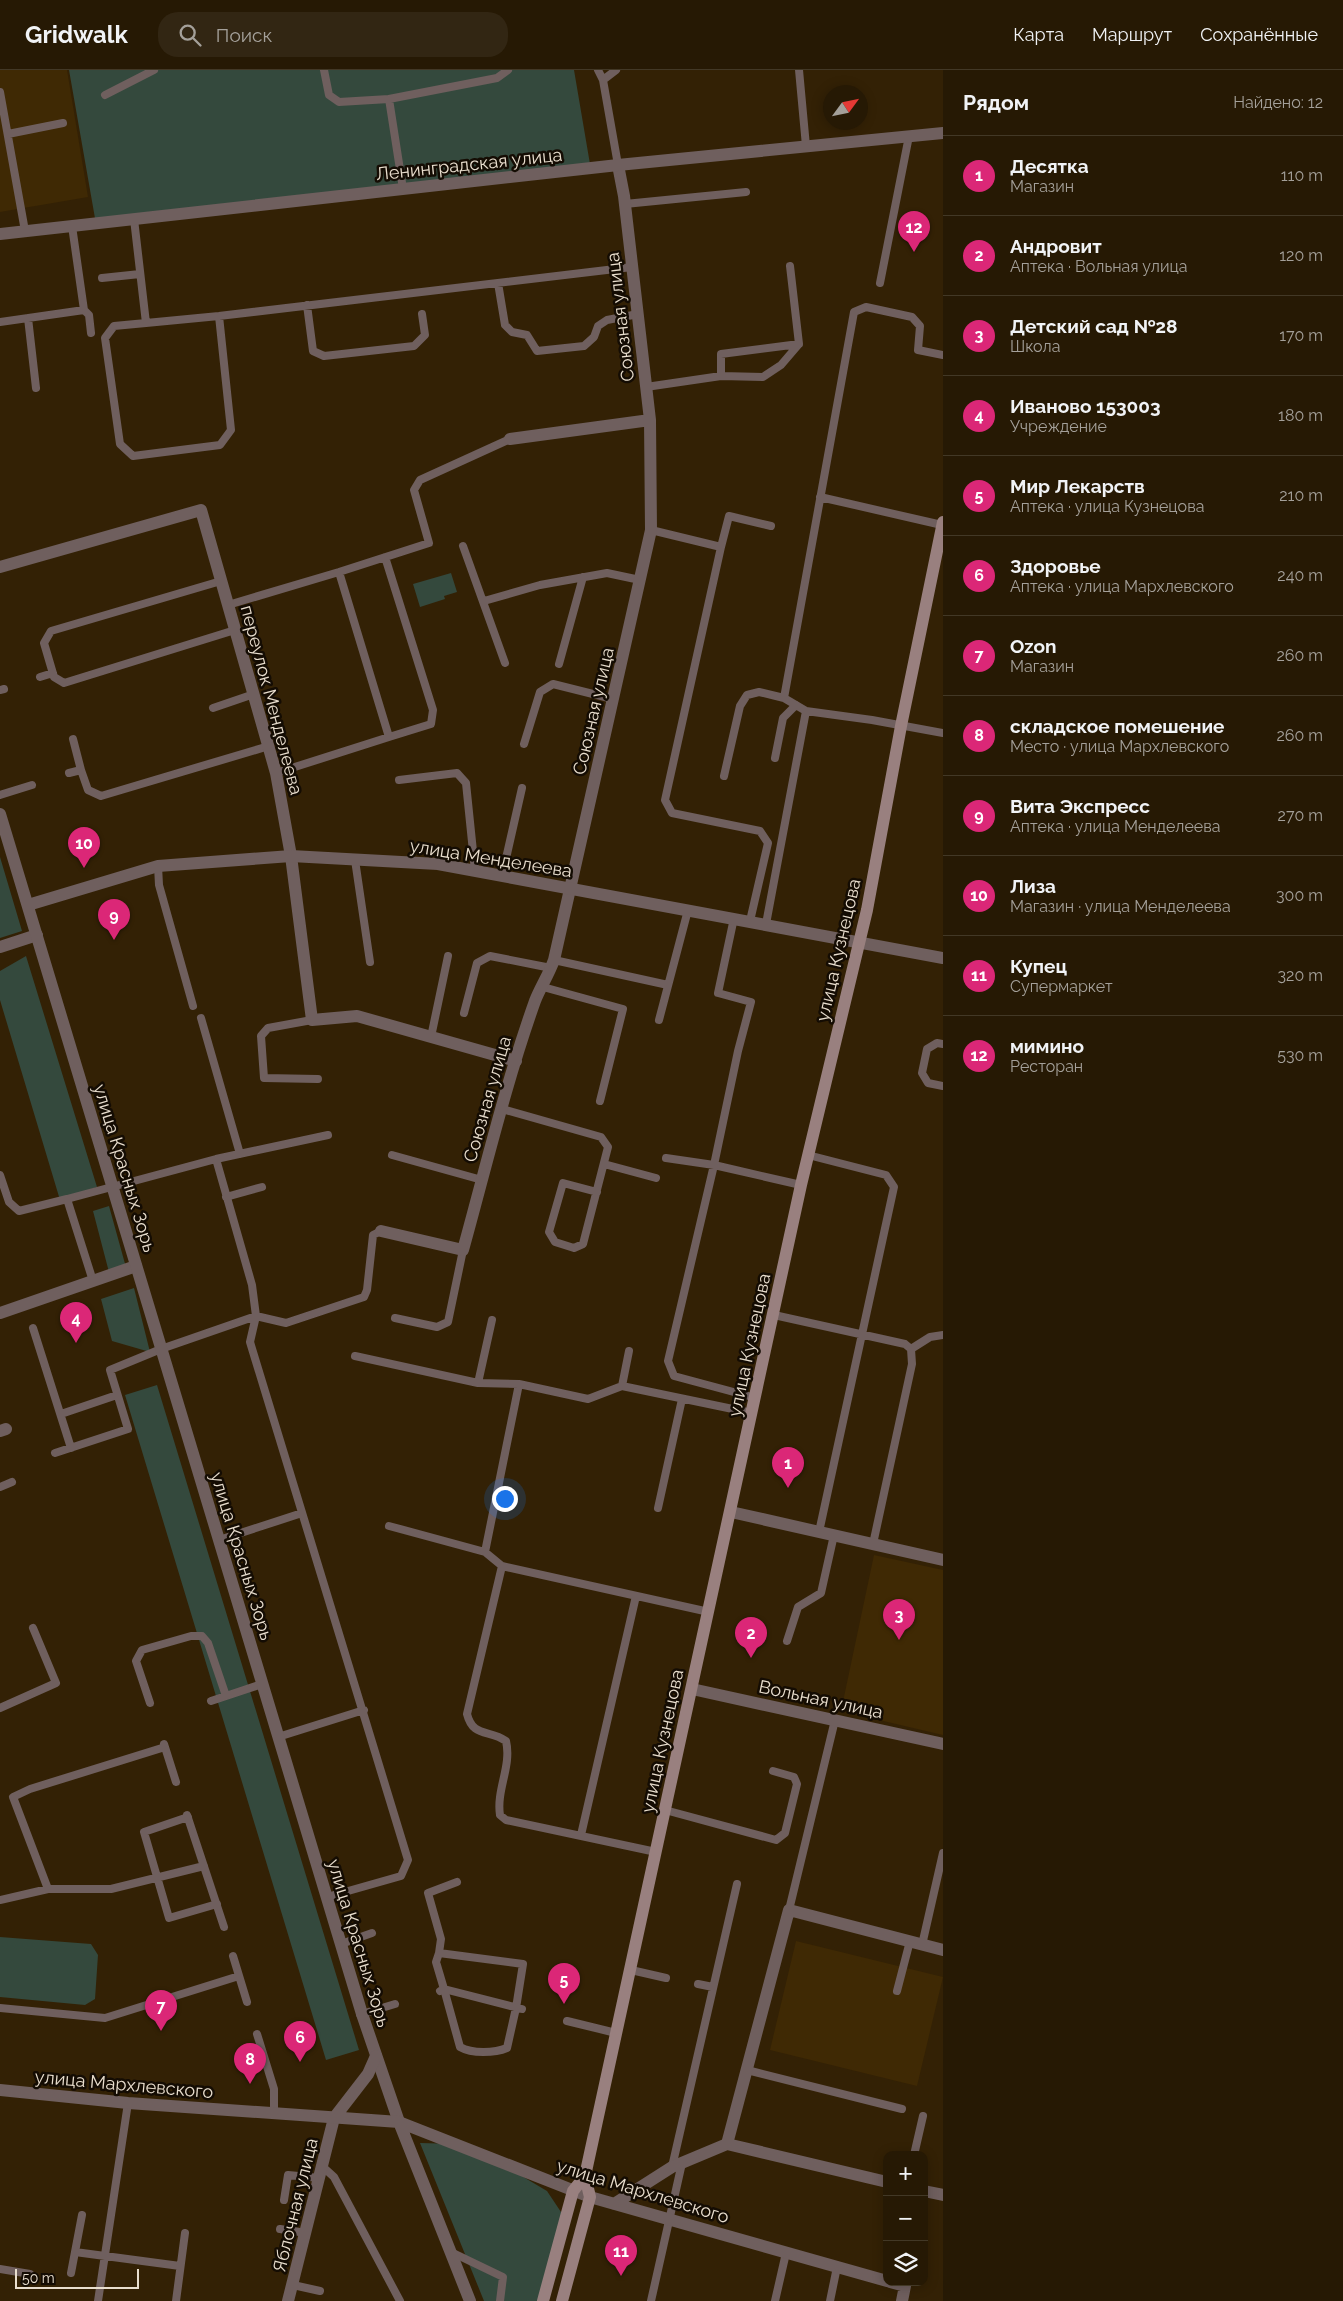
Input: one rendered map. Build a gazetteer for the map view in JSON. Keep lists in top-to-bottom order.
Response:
{
  "streets": {
    "main road": ["улица Кузнецова"],
    "street": [
      "Ленинградская улица",
      "Союзная улица",
      "переулок Менделеева",
      "улица Менделеева",
      "улица Красных Зорь",
      "Вольная улица",
      "улица Мархлевского",
      "Яблочная улица"
    ]
  },
  "crossings": [
    ["Ленинградская улица", "Союзная улица"],
    ["Союзная улица", "улица Менделеева"],
    ["переулок Менделеева", "улица Менделеева"],
    ["улица Менделеева", "улица Кузнецова"],
    ["улица Менделеева", "улица Красных Зорь"],
    ["улица Кузнецова", "Вольная улица"],
    ["улица Кузнецова", "улица Мархлевского"],
    ["улица Красных Зорь", "улица Мархлевского"],
    ["улица Мархлевского", "Яблочная улица"]
  ],
  "scale_bar": "50 m",
  "north": "top right",
  "page": {
    "header": "Gridwalk",
    "search": "Поиск",
    "nav": ["Карта", "Маршрут", "Сохранённые"],
    "heading": ["Рядом", "Найдено: 12"],
    "list": [
      {
        "mark": "1",
        "name": "Десятка",
        "note": "Магазин",
        "value": "110 m"
      },
      {
        "mark": "2",
        "name": "Андровит",
        "note": "Аптека · Вольная улица",
        "value": "120 m"
      },
      {
        "mark": "3",
        "name": "Детский сад №28",
        "note": "Школа",
        "value": "170 m"
      },
      {
        "mark": "4",
        "name": "Иваново 153003",
        "note": "Учреждение",
        "value": "180 m"
      },
      {
        "mark": "5",
        "name": "Мир Лекарств",
        "note": "Аптека · улица Кузнецова",
        "value": "210 m"
      },
      {
        "mark": "6",
        "name": "Здоровье",
        "note": "Аптека · улица Мархлевского",
        "value": "240 m"
      },
      {
        "mark": "7",
        "name": "Ozon",
        "note": "Магазин",
        "value": "260 m"
      },
      {
        "mark": "8",
        "name": "складское помешение",
        "note": "Место · улица Мархлевского",
        "value": "260 m"
      },
      {
        "mark": "9",
        "name": "Вита Экспресс",
        "note": "Аптека · улица Менделеева",
        "value": "270 m"
      },
      {
        "mark": "10",
        "name": "Лиза",
        "note": "Магазин · улица Менделеева",
        "value": "300 m"
      },
      {
        "mark": "11",
        "name": "Купец",
        "note": "Супермаркет",
        "value": "320 m"
      },
      {
        "mark": "12",
        "name": "мимино",
        "note": "Ресторан",
        "value": "530 m"
      }
    ],
    "pins": [
      "12",
      "10",
      "9",
      "4",
      "1",
      "3",
      "2",
      "5",
      "7",
      "6",
      "8",
      "11"
    ],
    "map_buttons": ["+", "−"],
    "scale": "50 m"
  }
}
